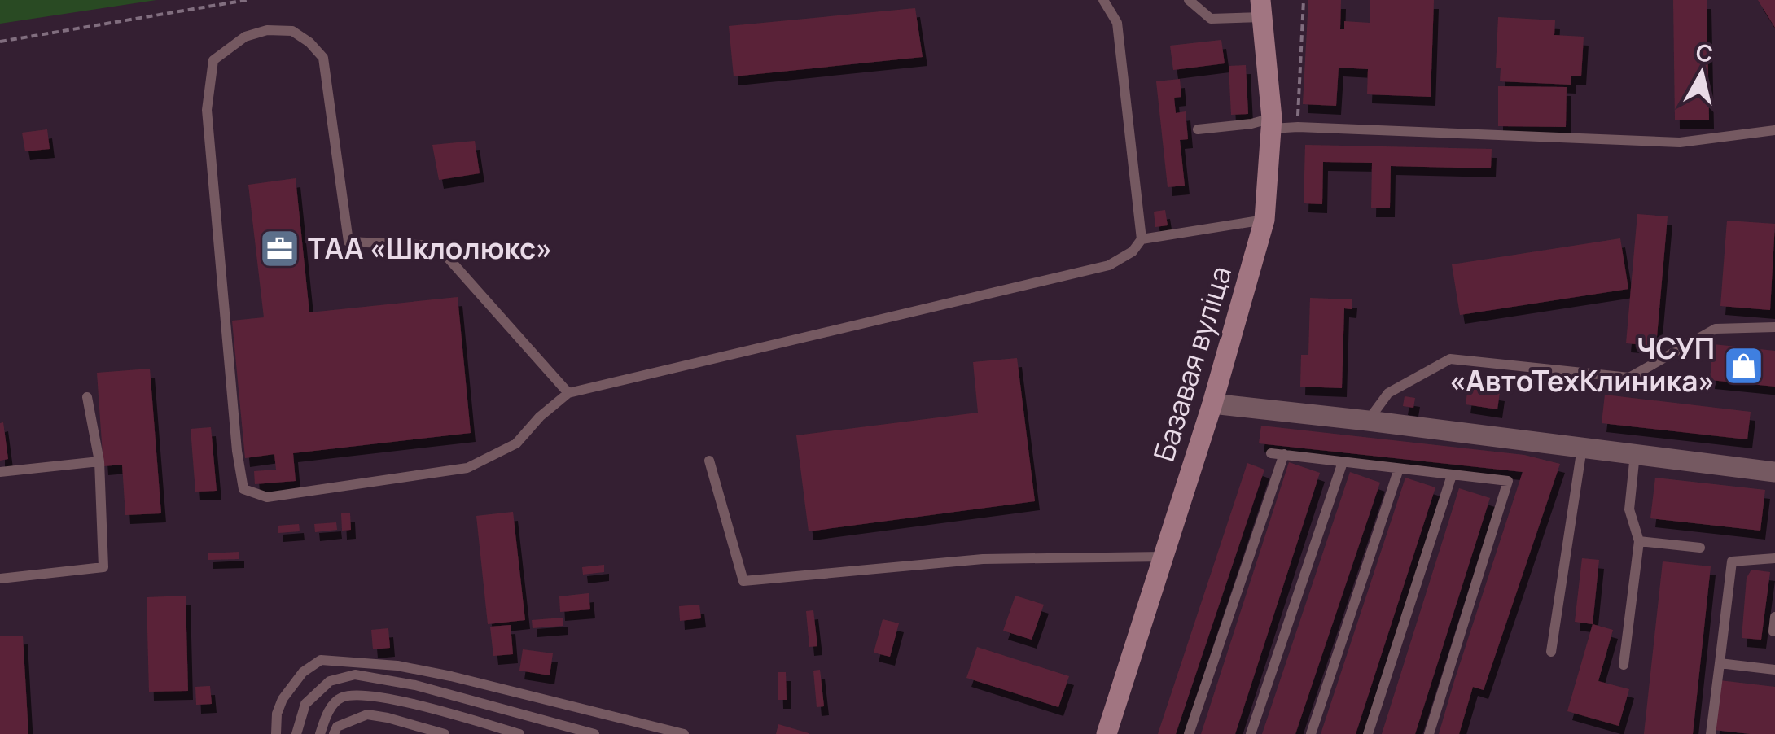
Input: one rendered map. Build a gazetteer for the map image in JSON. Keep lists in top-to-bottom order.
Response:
{
  "streets": {
    "street": ["Базавая вуліца"]
  },
  "places": {
    "office": ["ТАА «Шклолюкс»"],
    "shop": ["ЧСУП «АвтоТехКлиника»"]
  },
  "north": "top"
}
